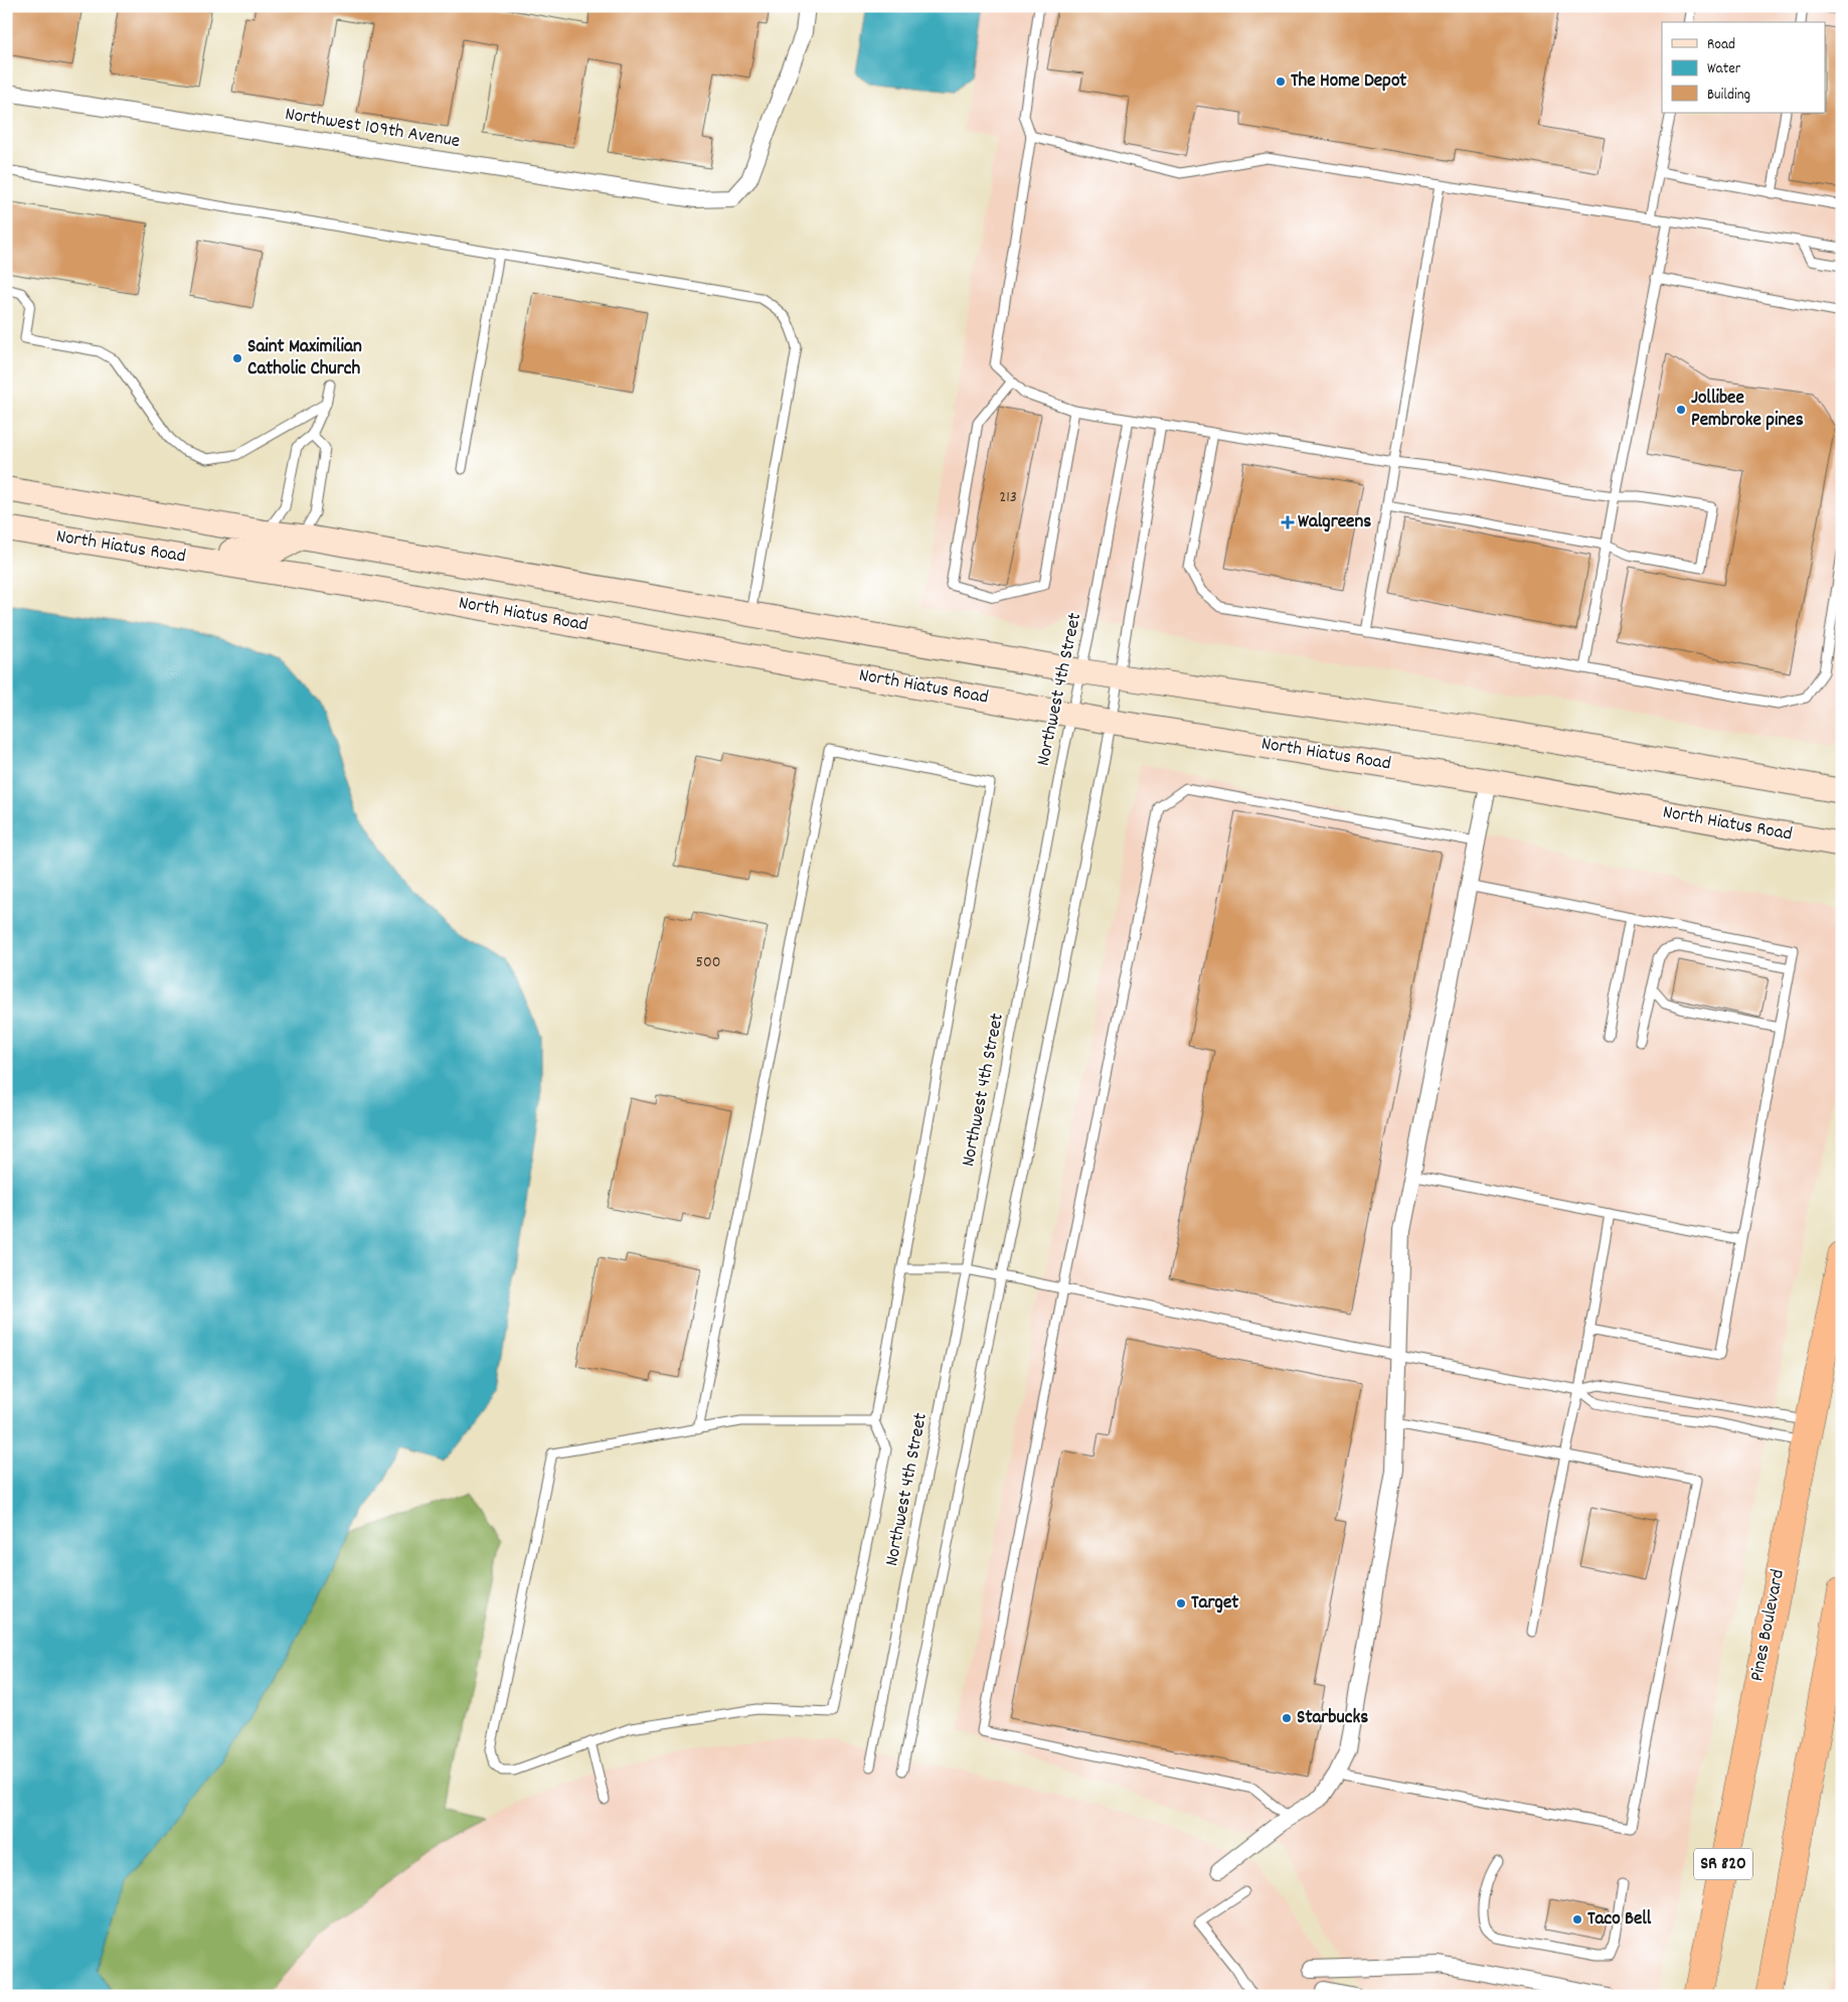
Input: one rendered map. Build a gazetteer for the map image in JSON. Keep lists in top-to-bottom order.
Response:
{
  "streets": {
    "highway": ["Pines Boulevard", "SR 820"],
    "main road": ["North Hiatus Road"],
    "street": ["Northwest 109th Avenue"],
    "lane": ["Northwest 4th Street"]
  },
  "crossings": [
    ["North Hiatus Road", "Northwest 4th Street"]
  ],
  "places": {
    "other": [
      "The Home Depot",
      "Saint Maximilian Catholic Church",
      "Jollibee Pembroke pines",
      "Target",
      "Starbucks",
      "Taco Bell"
    ],
    "health": ["Walgreens"]
  },
  "house_numbers": ["213", "500"],
  "legend": ["Road", "Water", "Building"]
}
